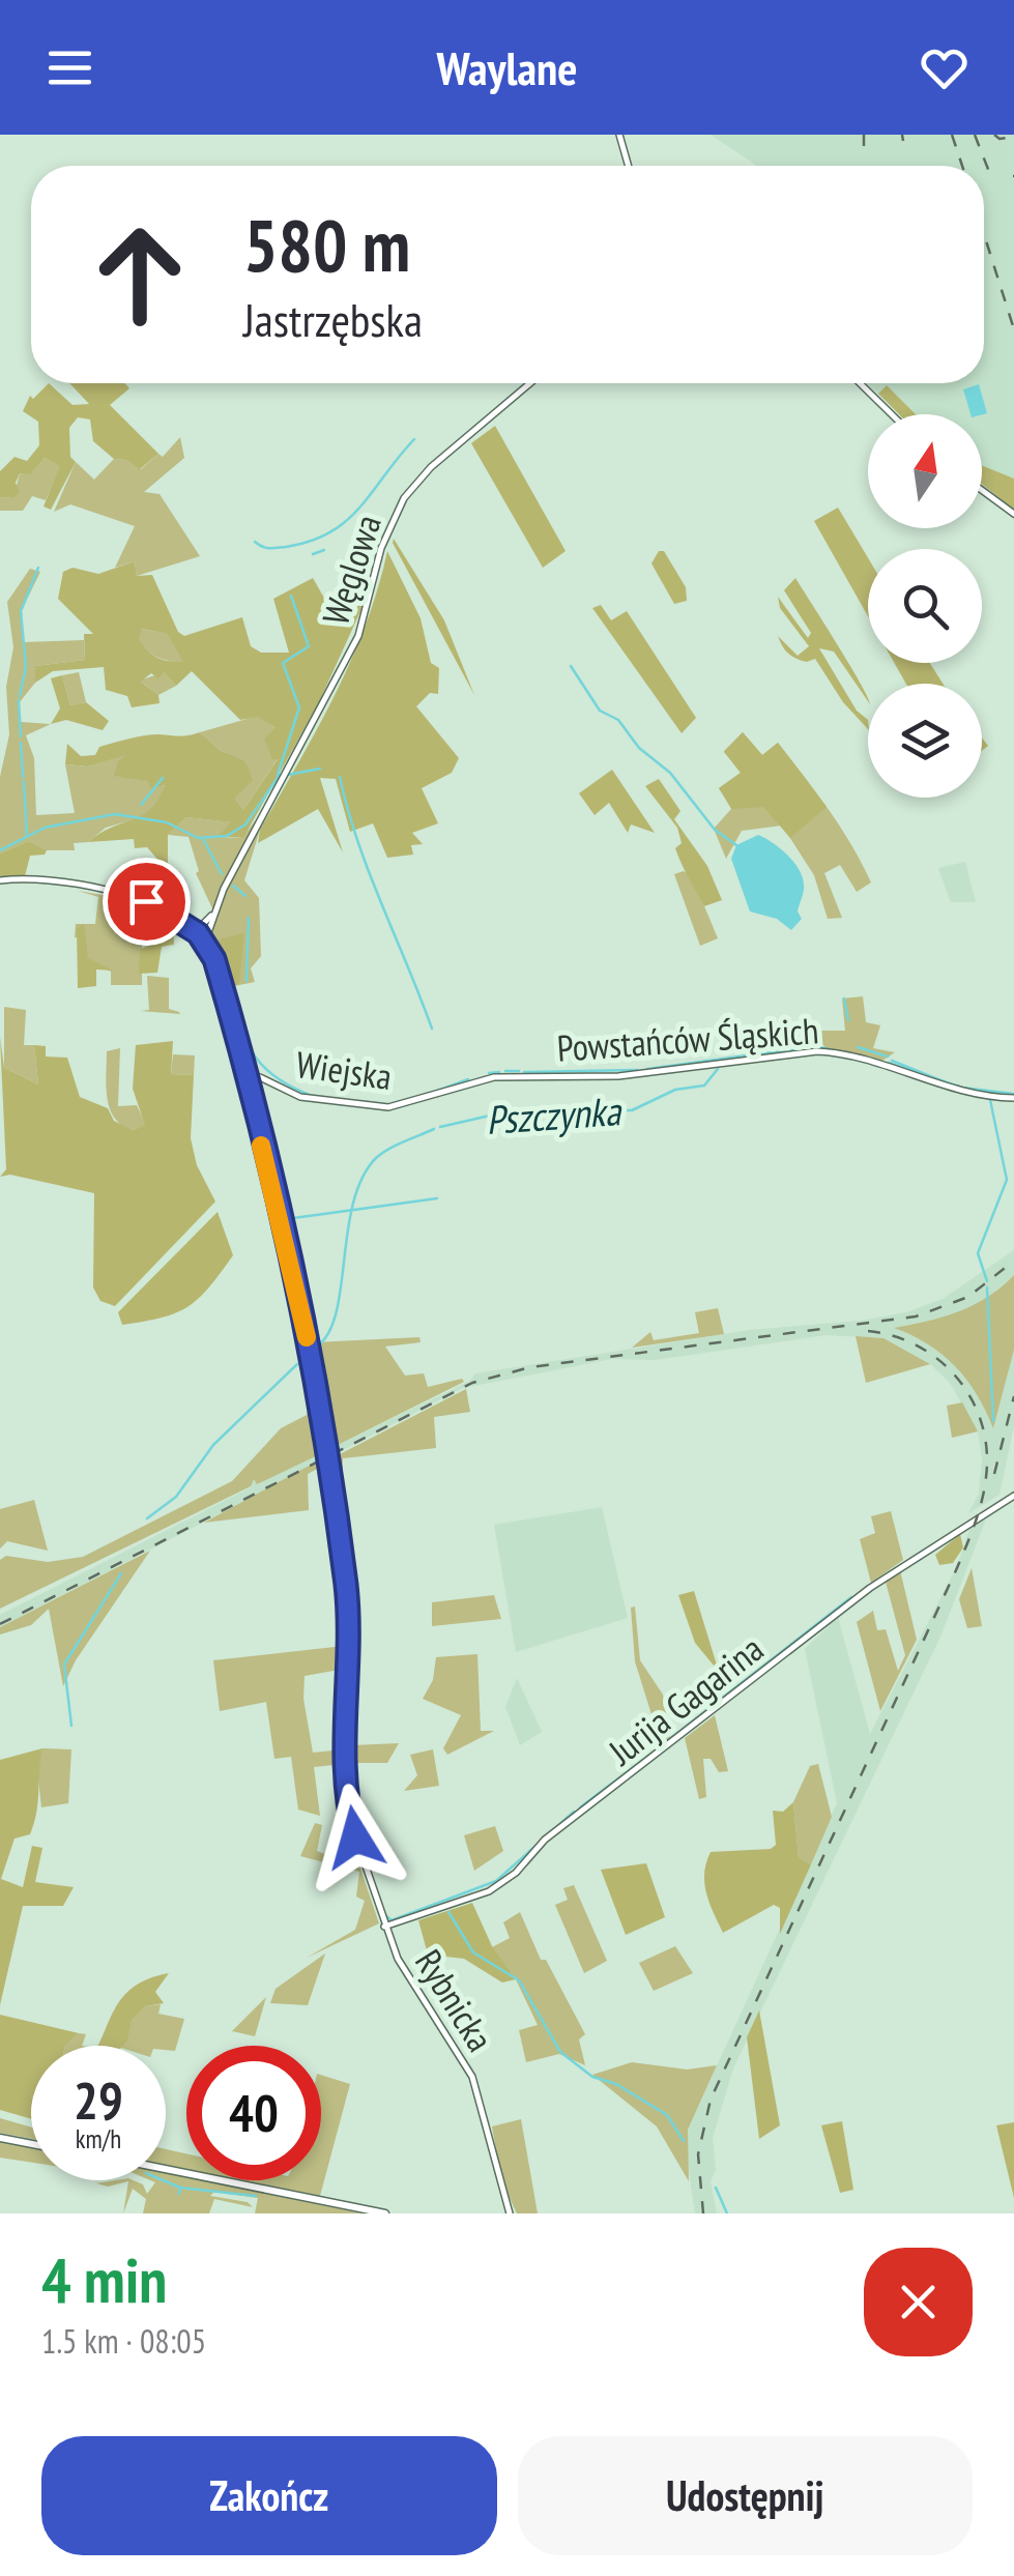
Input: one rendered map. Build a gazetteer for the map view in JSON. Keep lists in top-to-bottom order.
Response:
{
  "streets": {
    "street": [
      "Węglowa",
      "Powstańców Śląskich",
      "Wiejska",
      "Jurija Gagarina",
      "Rybnicka"
    ]
  },
  "crossings": [
    ["Powstańców Śląskich", "Wiejska"],
    ["Wiejska", "Rybnicka"],
    ["Jurija Gagarina", "Rybnicka"]
  ],
  "water": ["Pszczynka"],
  "north": "top",
  "page": {
    "header": "Waylane",
    "turn": ["580 m", "Jastrzębska"],
    "speed": "29 km/h",
    "limit": "40",
    "heading": ["4 min", "1.5 km · 08:05"],
    "buttons": ["Zakończ", "Udostępnij"]
  }
}
